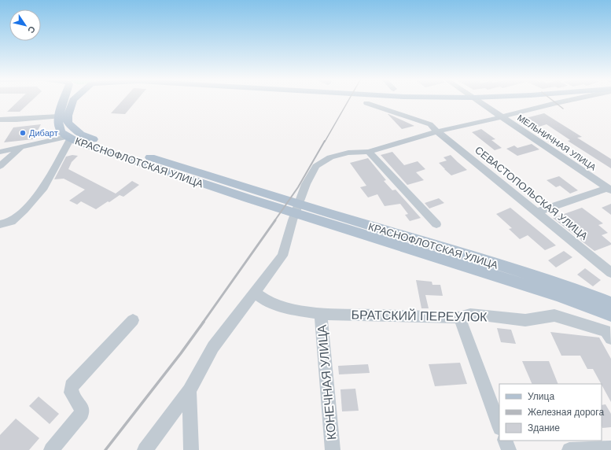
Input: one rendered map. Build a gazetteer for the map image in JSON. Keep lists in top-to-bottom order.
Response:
{
  "streets": {
    "main road": ["КРАСНОФЛОТСКАЯ УЛИЦА"],
    "street": [
      "МЕЛЬНИЧНАЯ УЛИЦА",
      "СЕВАСТОПОЛЬСКАЯ УЛИЦА",
      "БРАТСКИЙ ПЕРЕУЛОК",
      "КОНЕЧНАЯ УЛИЦА"
    ]
  },
  "crossings": [
    ["БРАТСКИЙ ПЕРЕУЛОК", "КОНЕЧНАЯ УЛИЦА"]
  ],
  "places": ["Дибарт"],
  "legend": ["Улица", "Железная дорога", "Здание"],
  "north": "bottom right"
}
